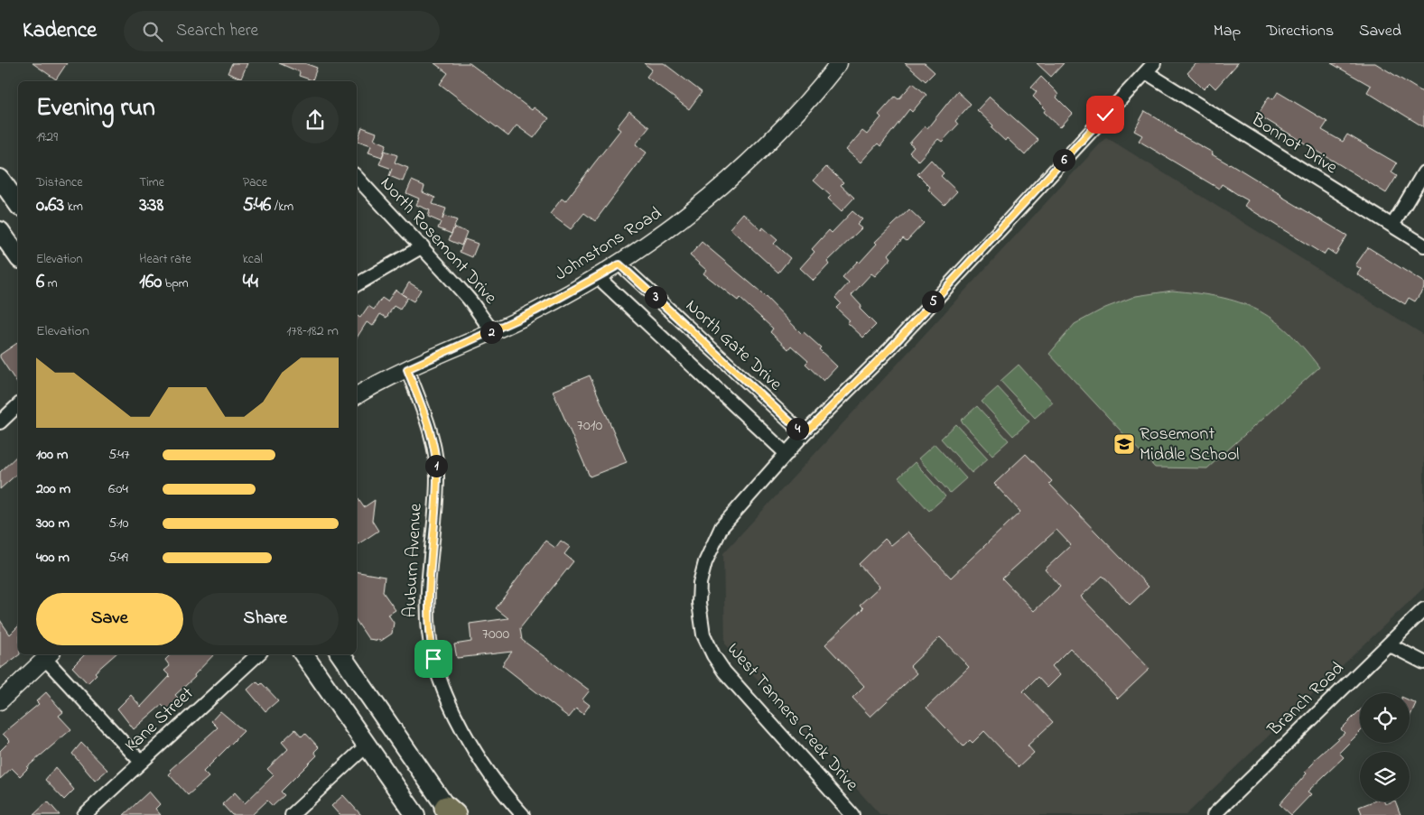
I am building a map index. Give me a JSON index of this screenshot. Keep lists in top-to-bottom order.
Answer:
{
  "streets": {
    "street": [
      "Bonnot Drive",
      "North Rosemont Drive",
      "Johnstons Road",
      "North Gate Drive",
      "Auburn Avenue",
      "Branch Road",
      "West Tanners Creek Drive",
      "Kane Street"
    ]
  },
  "crossings": [
    ["Bonnot Drive", "West Tanners Creek Drive"],
    ["North Rosemont Drive", "Johnstons Road"],
    ["Johnstons Road", "North Gate Drive"],
    ["Johnstons Road", "Auburn Avenue"],
    ["North Gate Drive", "West Tanners Creek Drive"]
  ],
  "places": {
    "school or university": ["Rosemont Middle School"]
  },
  "house_numbers": ["7010", "7000"],
  "page": {
    "header": "Kadence",
    "search": "Search here",
    "nav": ["Map", "Directions", "Saved"],
    "heading": ["Evening run", "19:29"],
    "pins": [
      "6",
      "3",
      "5",
      "2",
      "4",
      "1"
    ],
    "stats": [
      ["Distance", "0.63 km"],
      ["Time", "3:38"],
      ["Pace", "5:46 /km"],
      ["Elevation", "6 m"],
      ["Heart rate", "160 bpm"],
      ["kcal", "44"]
    ],
    "chart": ["Elevation", "178–182 m"],
    "list": [
      {
        "name": "100 m",
        "note": "5:47"
      },
      {
        "name": "200 m",
        "note": "6:04"
      },
      {
        "name": "300 m",
        "note": "5:10"
      },
      {
        "name": "400 m",
        "note": "5:49"
      }
    ],
    "buttons": ["Save", "Share"]
  }
}
